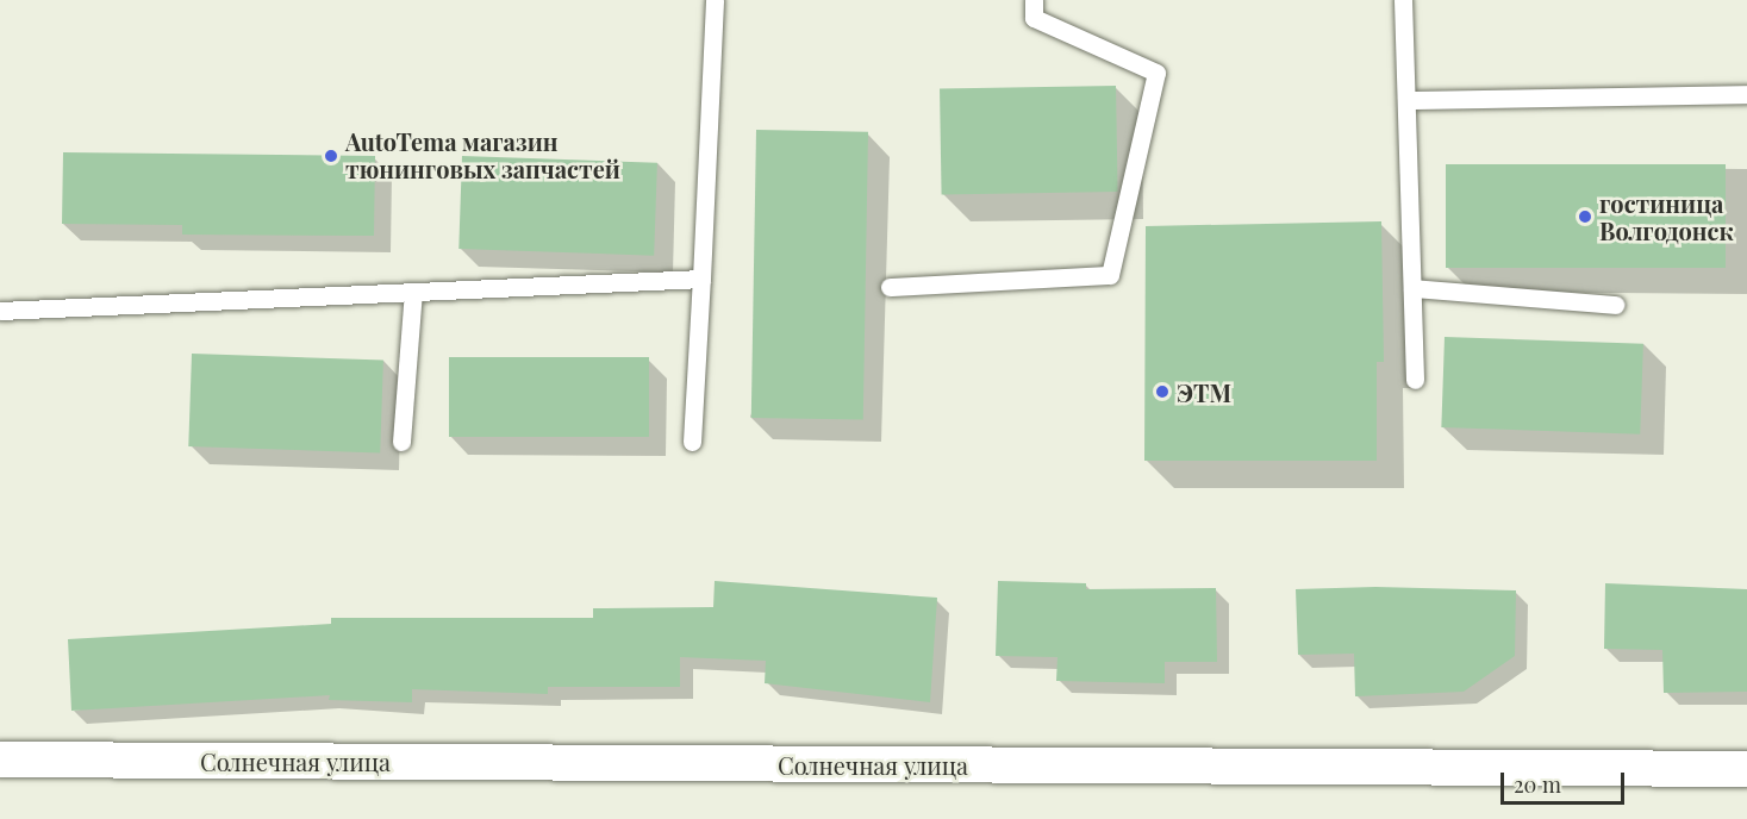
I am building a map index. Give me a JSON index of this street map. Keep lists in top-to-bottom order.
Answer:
{
  "streets": {
    "street": ["Солнечная улица"]
  },
  "places": ["AutoTema магазин тюнинговых запчастей", "гостиница Волгодонск", "ЭТМ"],
  "scale_bar": "20 m"
}
